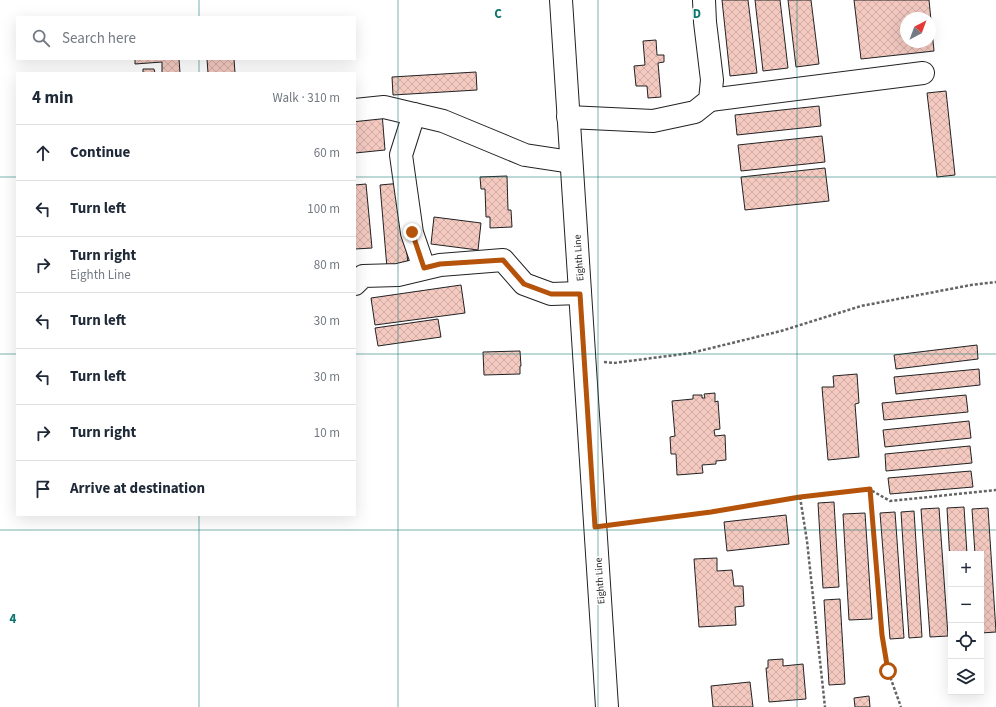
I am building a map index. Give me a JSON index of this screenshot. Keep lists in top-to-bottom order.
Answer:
{
  "streets": {
    "street": ["Eighth Line"]
  },
  "north": "top right",
  "page": {
    "search": "Search here",
    "heading": ["4 min", "Walk · 310 m"],
    "list": [
      ["Continue", "60 m"],
      ["Turn left", "100 m"],
      ["Turn right", "Eighth Line", "80 m"],
      ["Turn left", "30 m"],
      ["Turn left", "30 m"],
      ["Turn right", "10 m"],
      "Arrive at destination"
    ],
    "map_buttons": ["+", "−"]
  },
  "grid": {
    "columns": ["C", "D"],
    "rows": ["4"]
  }
}
